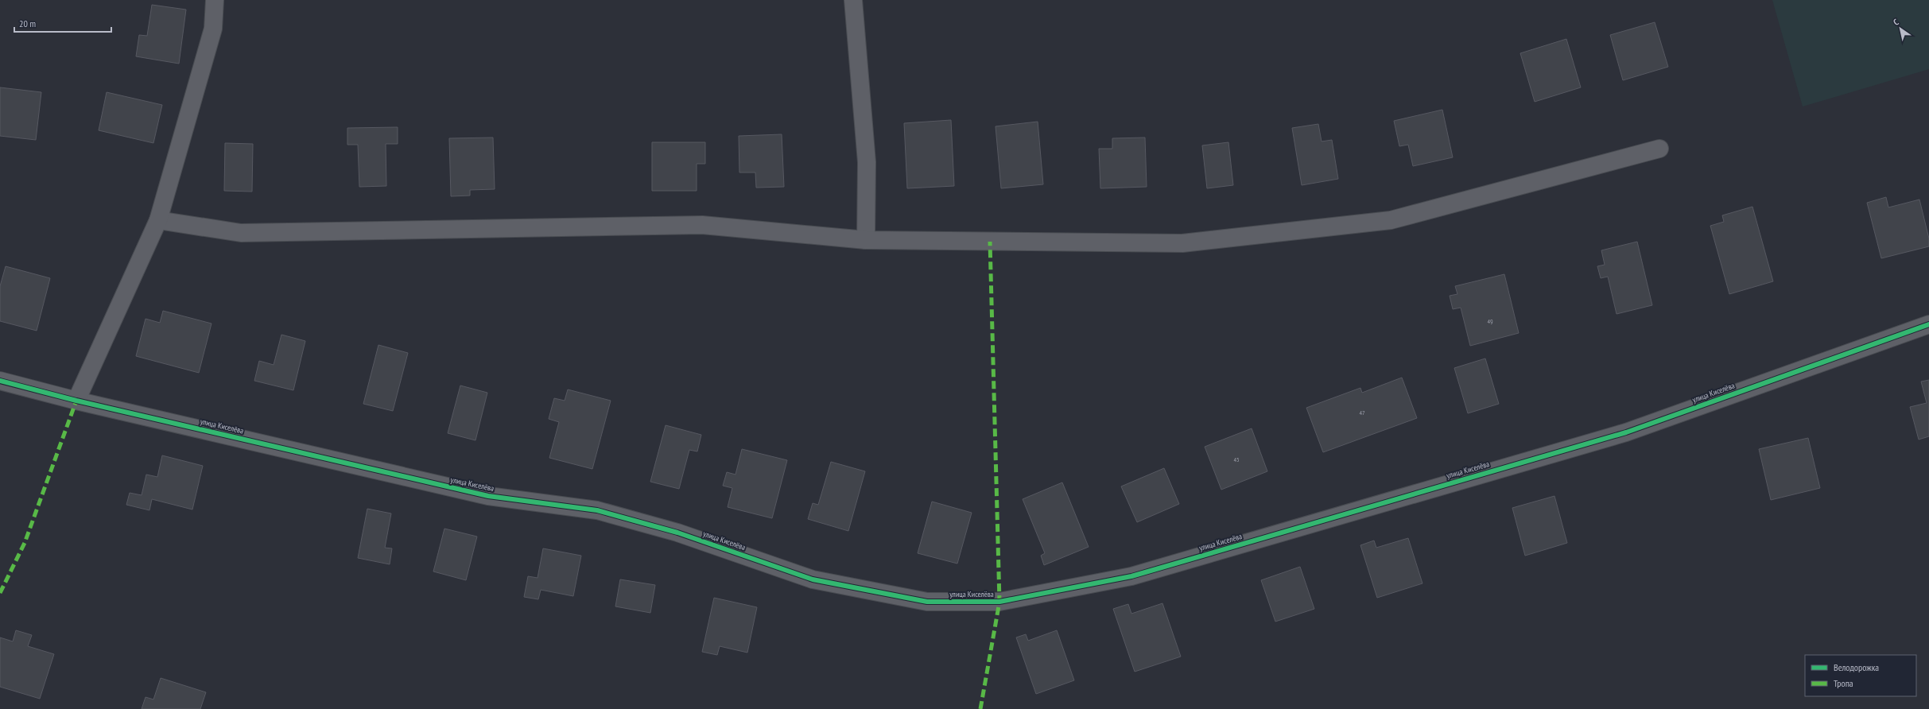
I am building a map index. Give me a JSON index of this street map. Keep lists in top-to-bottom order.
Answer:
{
  "streets": {
    "street": ["улица Киселёва"]
  },
  "house_numbers": ["49", "47", "45"],
  "legend": ["Велодорожка", "Тропа"],
  "scale_bar": "20 m",
  "north": "top left"
}
